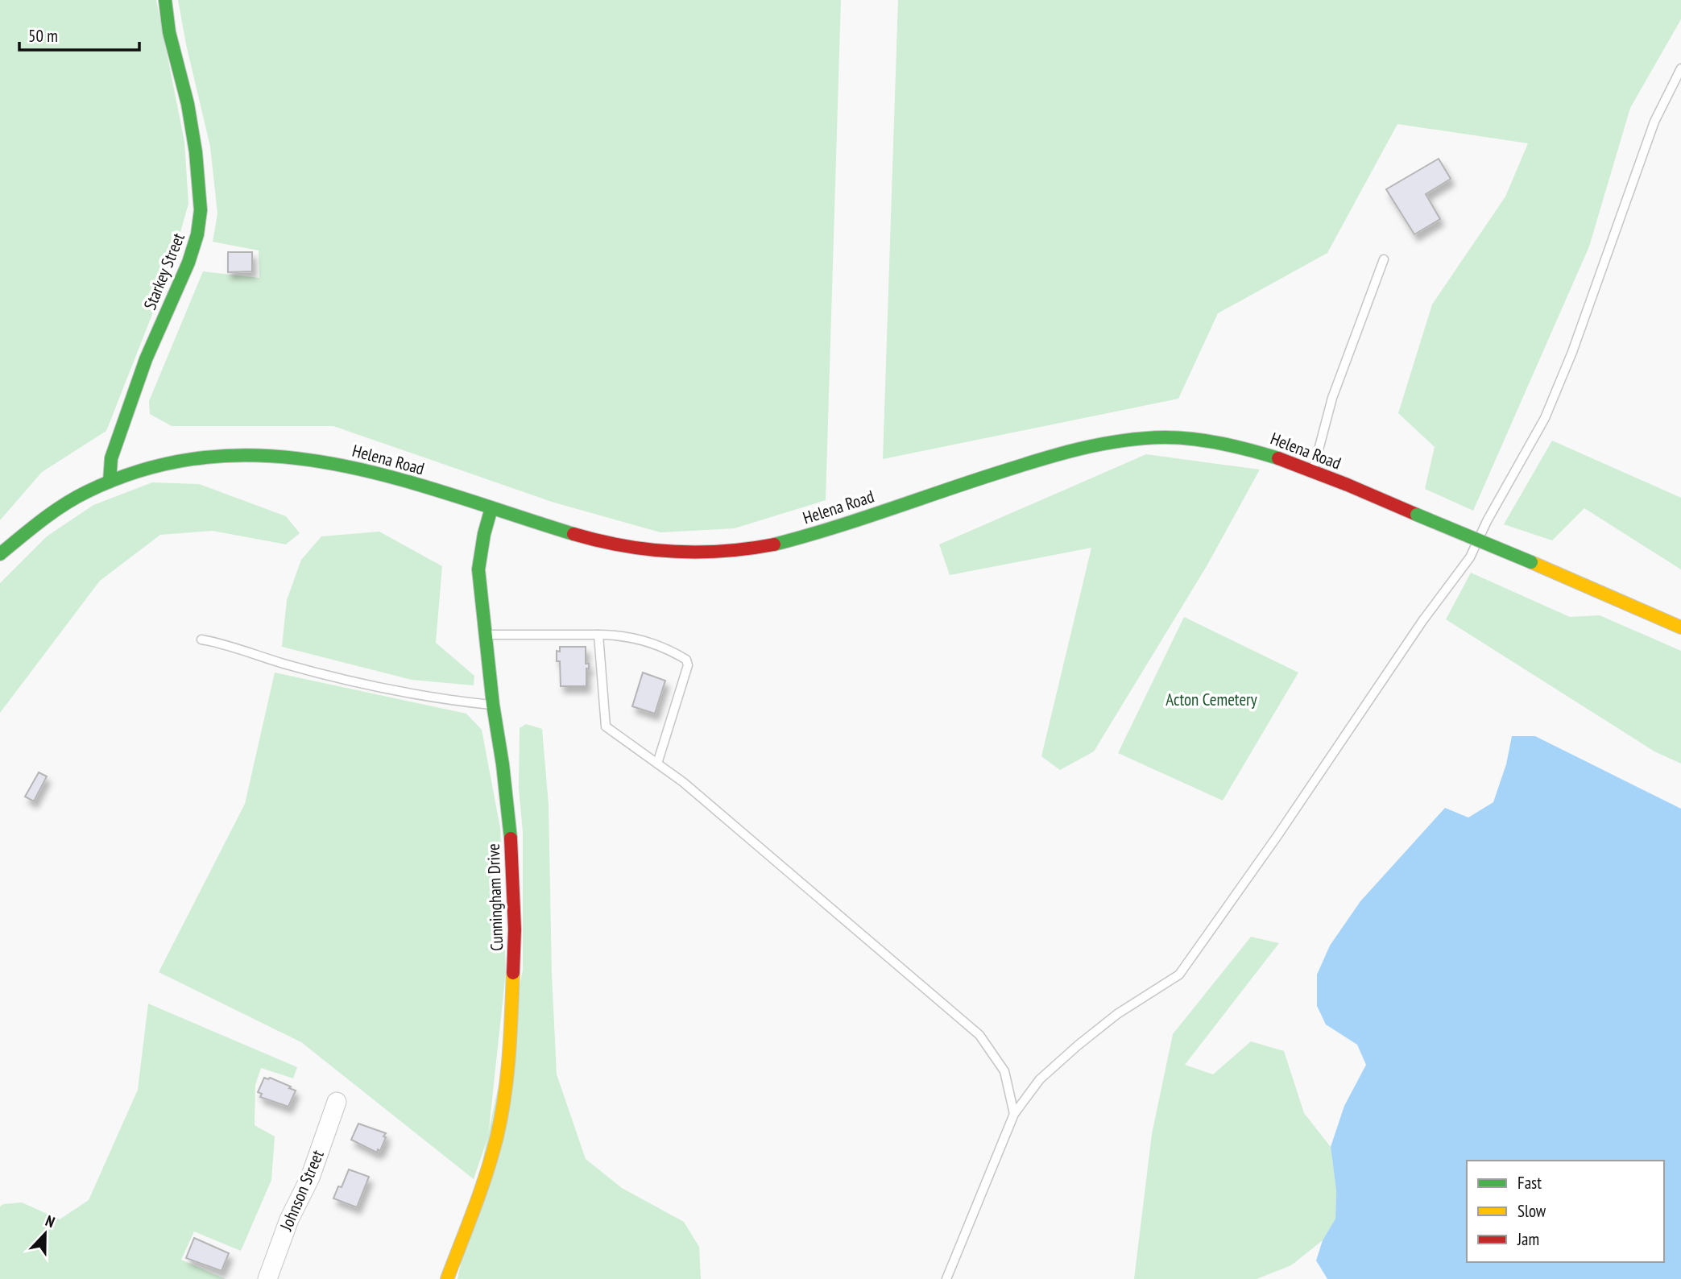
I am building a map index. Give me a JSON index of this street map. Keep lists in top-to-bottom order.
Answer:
{
  "streets": {
    "main road": ["Starkey Street", "Helena Road", "Cunningham Drive"],
    "street": ["Johnson Street"]
  },
  "crossings": [
    ["Starkey Street", "Helena Road"],
    ["Helena Road", "Cunningham Drive"]
  ],
  "parks": ["Acton Cemetery"],
  "legend": ["Fast", "Slow", "Jam"],
  "scale_bar": "50 m",
  "north": "top"
}
